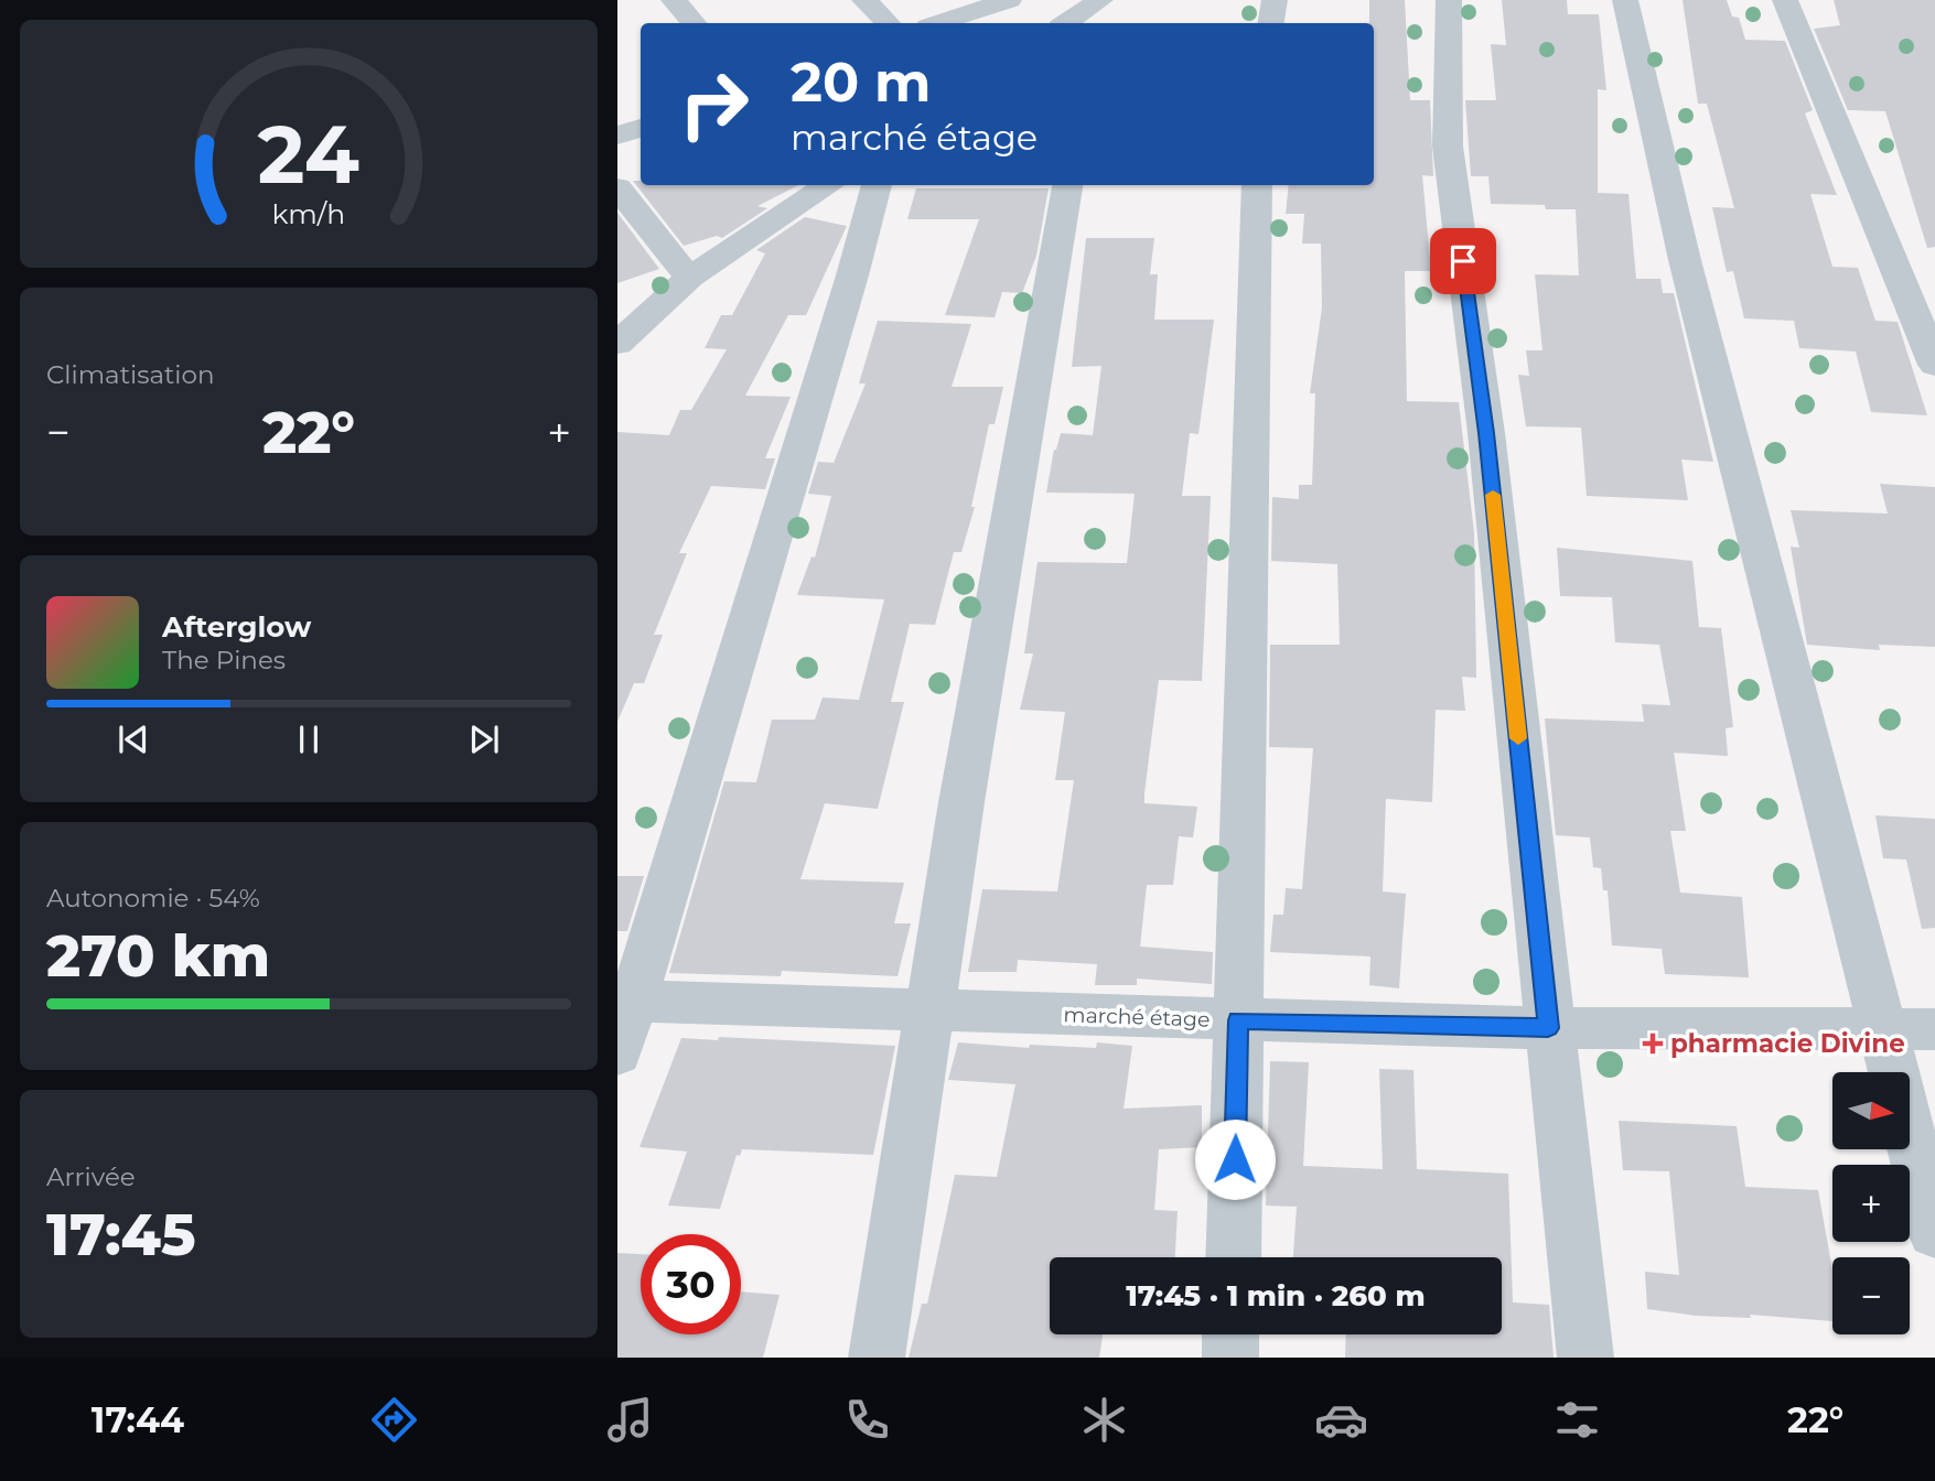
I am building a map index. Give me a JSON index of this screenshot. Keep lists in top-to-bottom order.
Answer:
{
  "streets": {
    "street": ["marché étage"]
  },
  "places": {
    "health": ["pharmacie Divine"]
  },
  "north": "right",
  "page": {
    "turn": ["20 m", "marché étage"],
    "tile": [
      "Climatisation",
      ["Autonomie · 54%", "270 km"],
      ["Arrivée", "17:45"]
    ],
    "heat": ["−", "22°", "+"],
    "song": ["Afterglow", "The Pines"],
    "map_buttons": ["+", "−"],
    "limit": "30",
    "trip": "17:45 · 1 min · 260 m",
    "tabs": ["17:44", "22°"],
    "gauge": ["24", "km/h"]
  }
}
